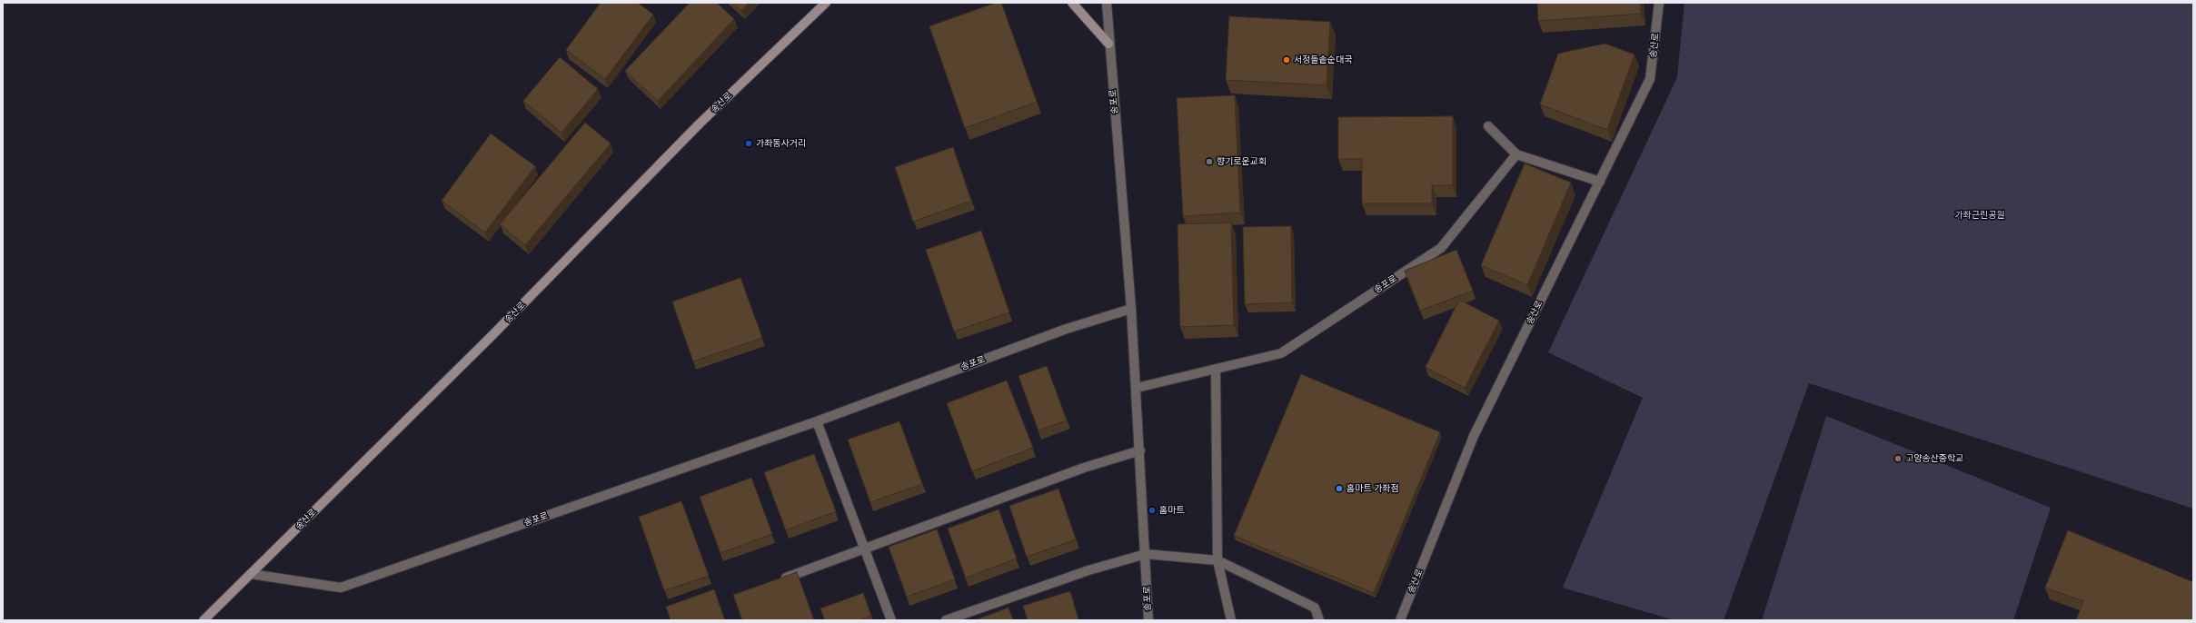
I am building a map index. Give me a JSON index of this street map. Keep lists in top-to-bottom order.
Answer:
{
  "streets": {
    "main road": ["송산로"],
    "street": ["송포로"]
  },
  "crossings": [
    ["송산로", "송포로"]
  ],
  "parks": ["가좌근린공원"],
  "places": [
    "서정돌솥순대국",
    "가좌동사거리",
    "향기로운교회",
    "고양송산중학교",
    "홈마트 가좌점",
    "홈마트"
  ]
}
